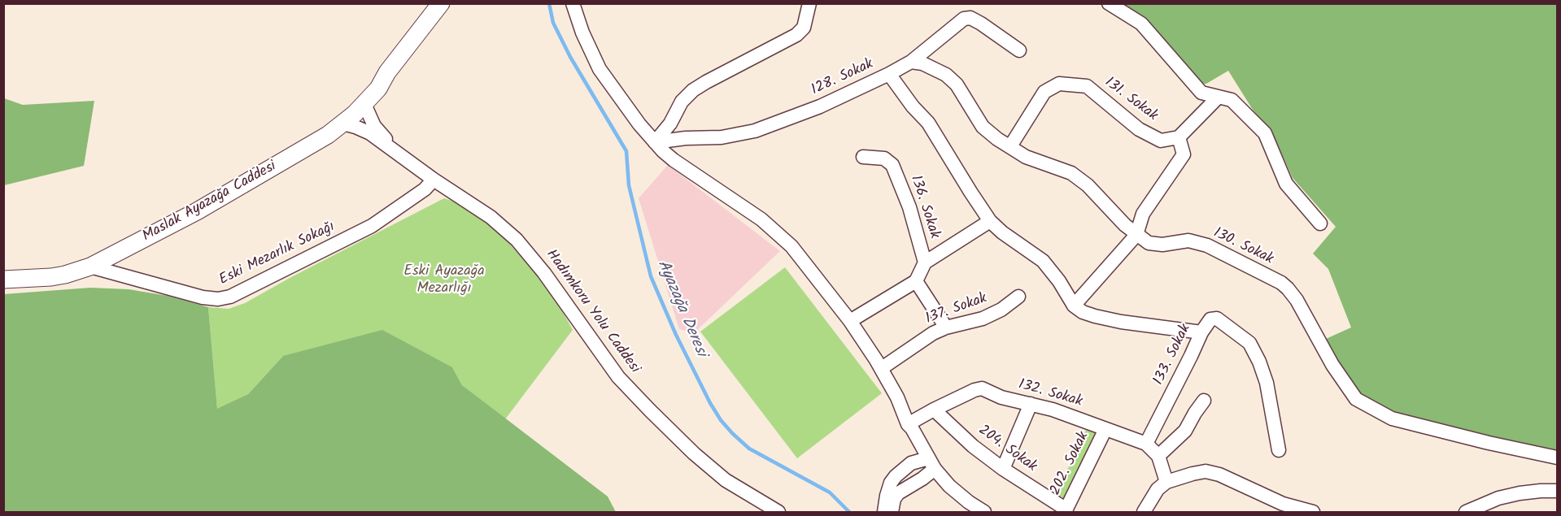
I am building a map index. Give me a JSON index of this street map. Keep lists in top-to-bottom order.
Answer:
{
  "streets": {
    "main road": ["Maslak Ayazağa Caddesi"],
    "street": [
      "128. Sokak",
      "131. Sokak",
      "136. Sokak",
      "130. Sokak",
      "Eski Mezarlık Sokağı",
      "137. Sokak",
      "Hadımkoru Yolu Caddesi",
      "133. Sokak",
      "132. Sokak",
      "204. Sokak",
      "202. Sokak"
    ]
  },
  "crossings": [
    ["128. Sokak", "130. Sokak"],
    ["131. Sokak", "130. Sokak"],
    ["Maslak Ayazağa Caddesi", "Eski Mezarlık Sokağı"],
    ["Maslak Ayazağa Caddesi", "Hadımkoru Yolu Caddesi"],
    ["Eski Mezarlık Sokağı", "Hadımkoru Yolu Caddesi"],
    ["133. Sokak", "132. Sokak"],
    ["132. Sokak", "204. Sokak"],
    ["132. Sokak", "202. Sokak"],
    ["204. Sokak", "202. Sokak"]
  ],
  "water": ["Ayazağa Deresi"],
  "parks": ["Eski Ayazağa Mezarlığı"]
}
